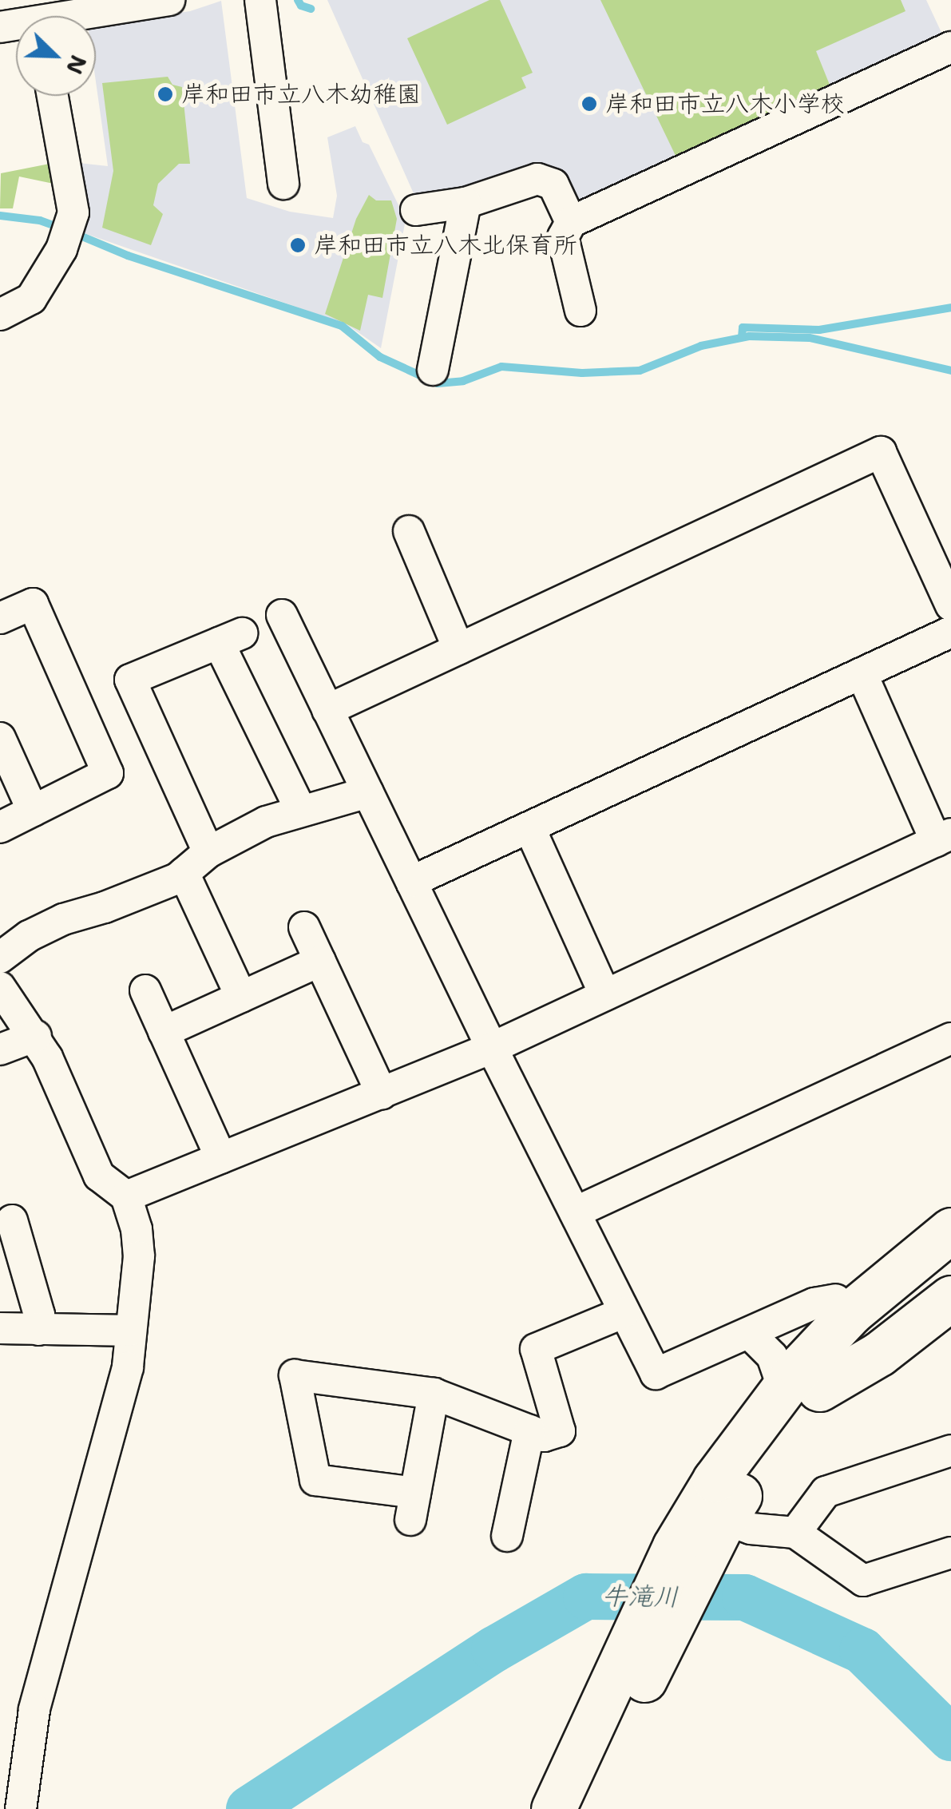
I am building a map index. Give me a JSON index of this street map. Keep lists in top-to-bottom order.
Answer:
{
  "water": ["牛滝川"],
  "places": ["岸和田市立八木幼稚園", "岸和田市立八木小学校", "岸和田市立八木北保育所"],
  "north": "bottom right"
}
